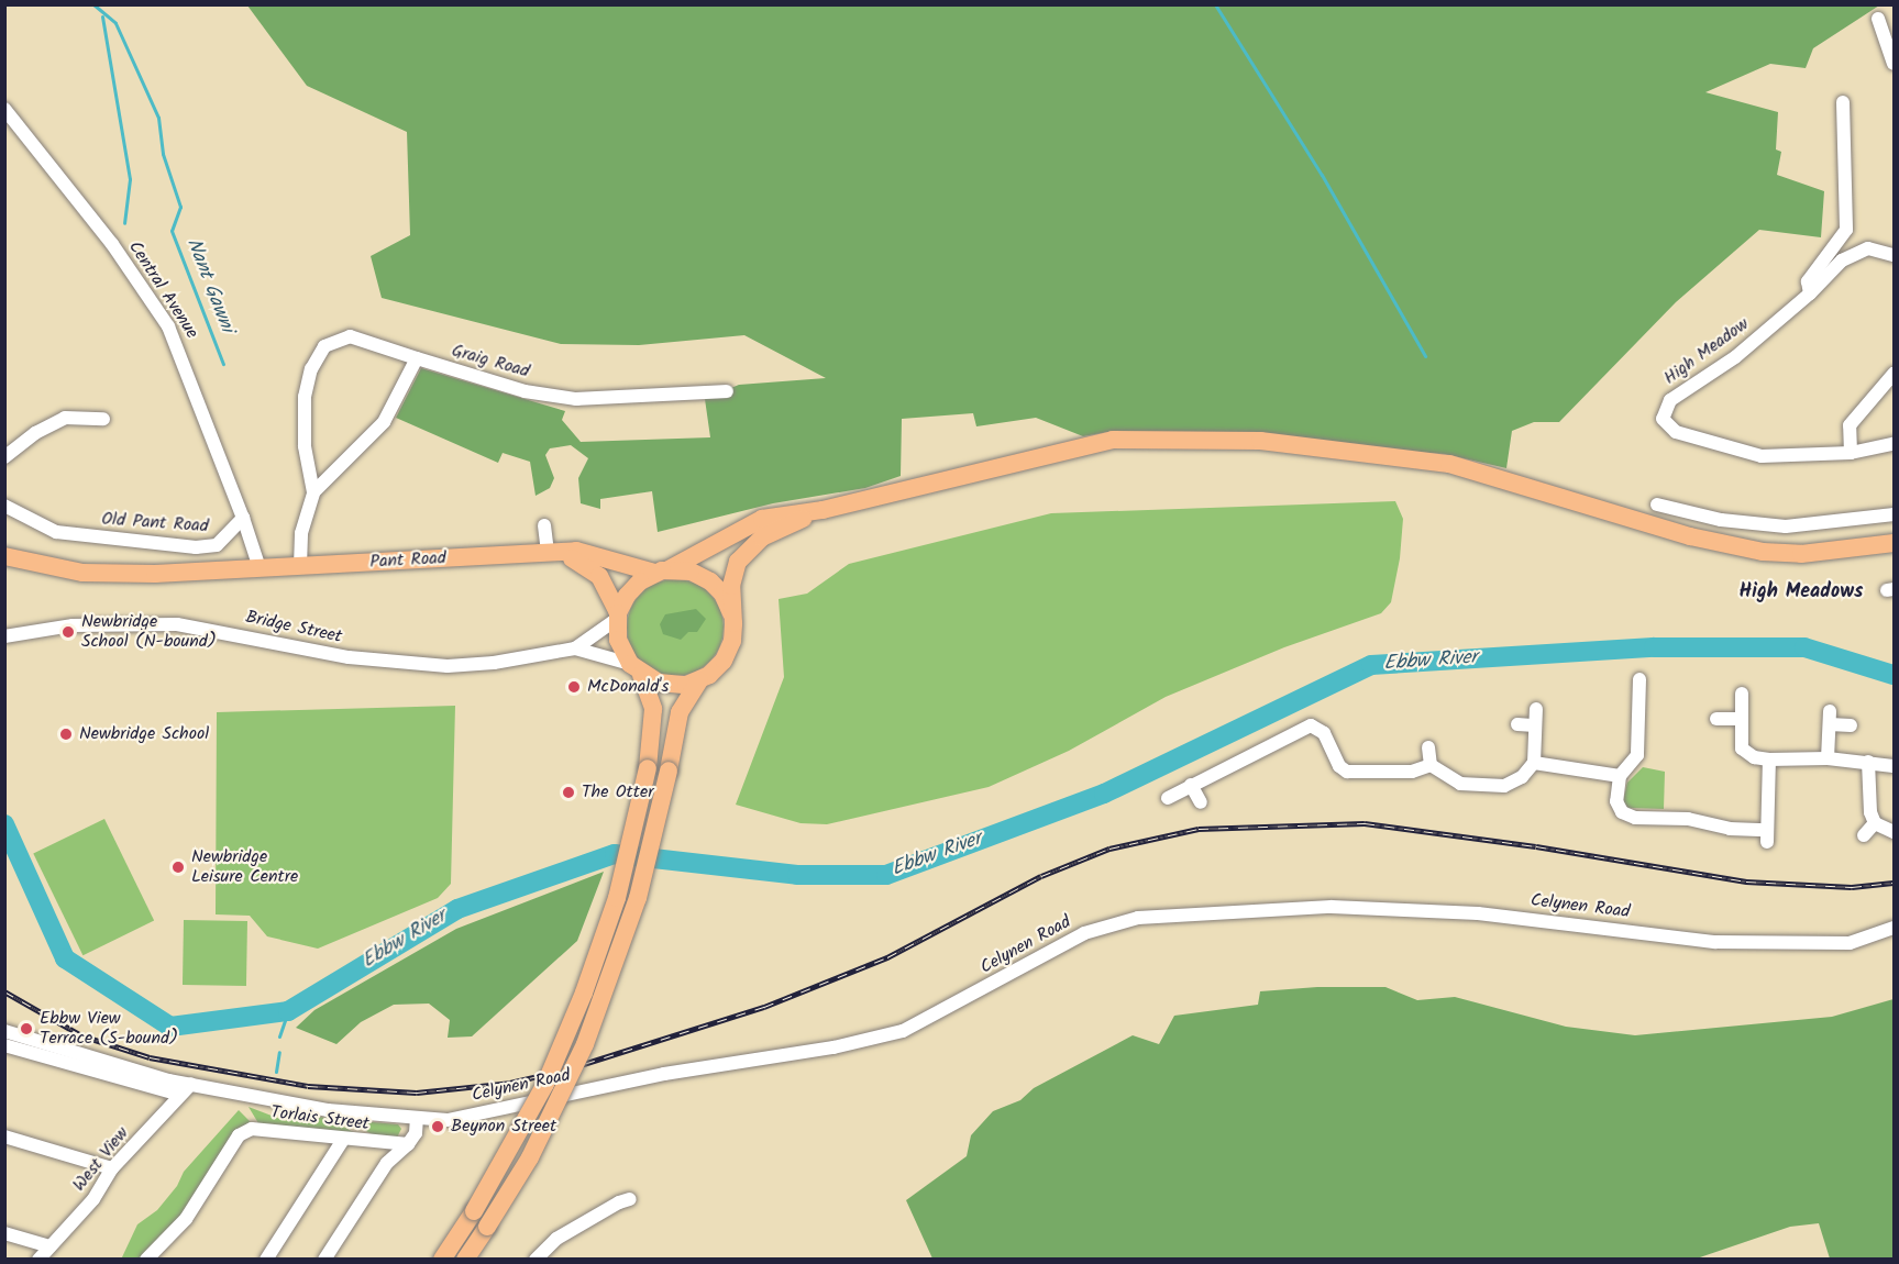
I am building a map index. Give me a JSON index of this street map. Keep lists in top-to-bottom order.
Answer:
{
  "streets": {
    "main road": ["Pant Road"],
    "street": [
      "Central Avenue",
      "High Meadow",
      "Graig Road",
      "Old Pant Road",
      "Bridge Street",
      "Celynen Road",
      "Torlais Street",
      "West View"
    ]
  },
  "crossings": [
    ["Central Avenue", "Old Pant Road"],
    ["Pant Road", "Bridge Street"],
    ["Celynen Road", "West View"]
  ],
  "districts": ["High Meadows"],
  "water": ["Nant Gawni", "Ebbw River"],
  "places": [
    "Newbridge School (N-bound)",
    "McDonald's",
    "Newbridge School",
    "The Otter",
    "Newbridge Leisure Centre",
    "Ebbw View Terrace (S-bound)",
    "Beynon Street"
  ]
}
